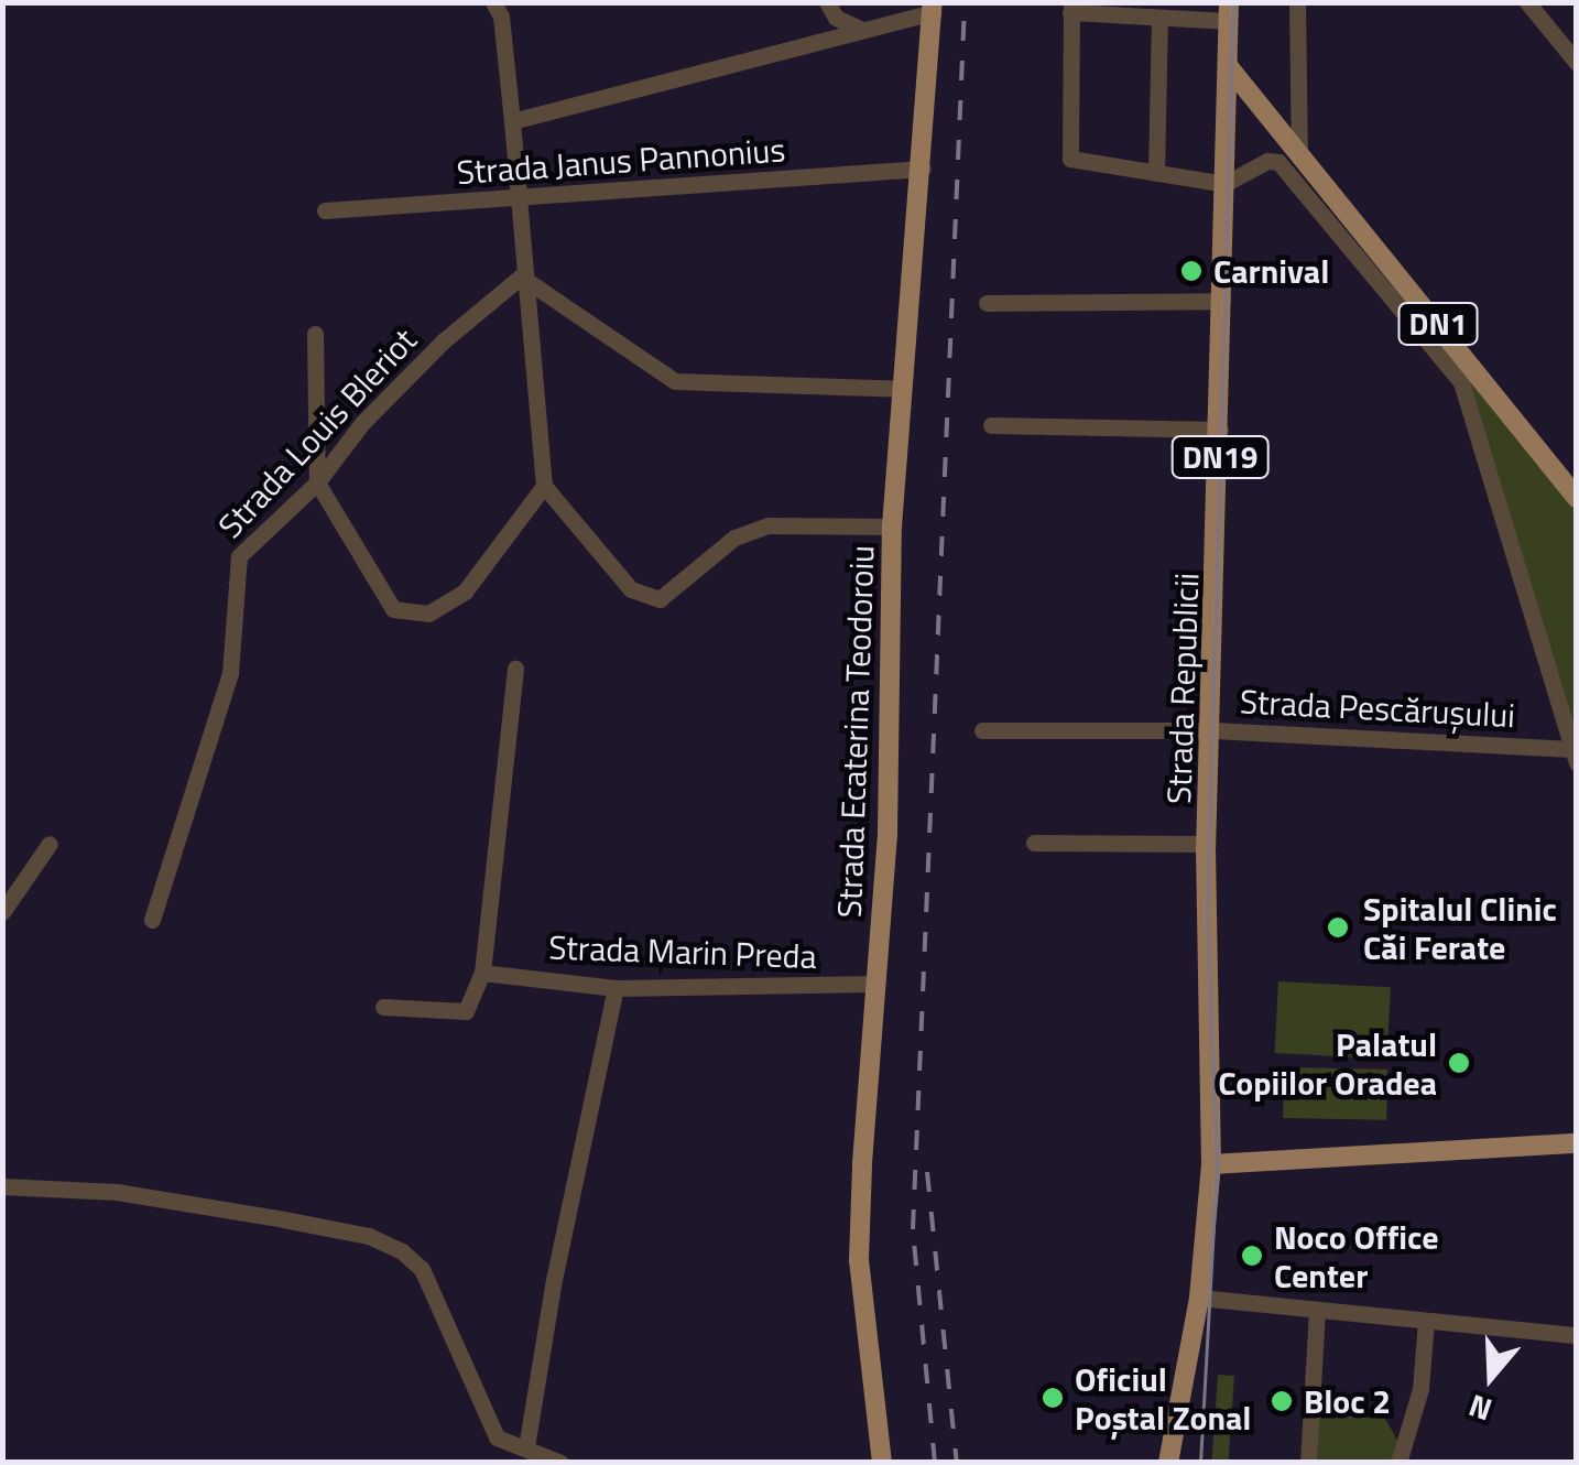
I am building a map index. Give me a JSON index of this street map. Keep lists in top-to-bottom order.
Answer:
{
  "streets": {
    "main road": [
      "DN1",
      "DN19",
      "Strada Republicii",
      "Strada Ecaterina Teodoroiu"
    ],
    "street": [
      "Strada Janus Pannonius",
      "Strada Louis Bleriot",
      "Strada Pescărușului",
      "Strada Marin Preda"
    ]
  },
  "crossings": [
    ["Strada Janus Pannonius", "Strada Ecaterina Teodoroiu"],
    ["DN1", "Strada Republicii"],
    ["Strada Republicii", "Strada Pescărușului"],
    ["Strada Ecaterina Teodoroiu", "Strada Marin Preda"]
  ],
  "places": [
    "Carnival",
    "Spitalul Clinic Căi Ferate",
    "Palatul Copiilor Oradea",
    "Noco Office Center",
    "Oficiul Poștal Zonal",
    "Bloc 2"
  ],
  "north": "bottom"
}
